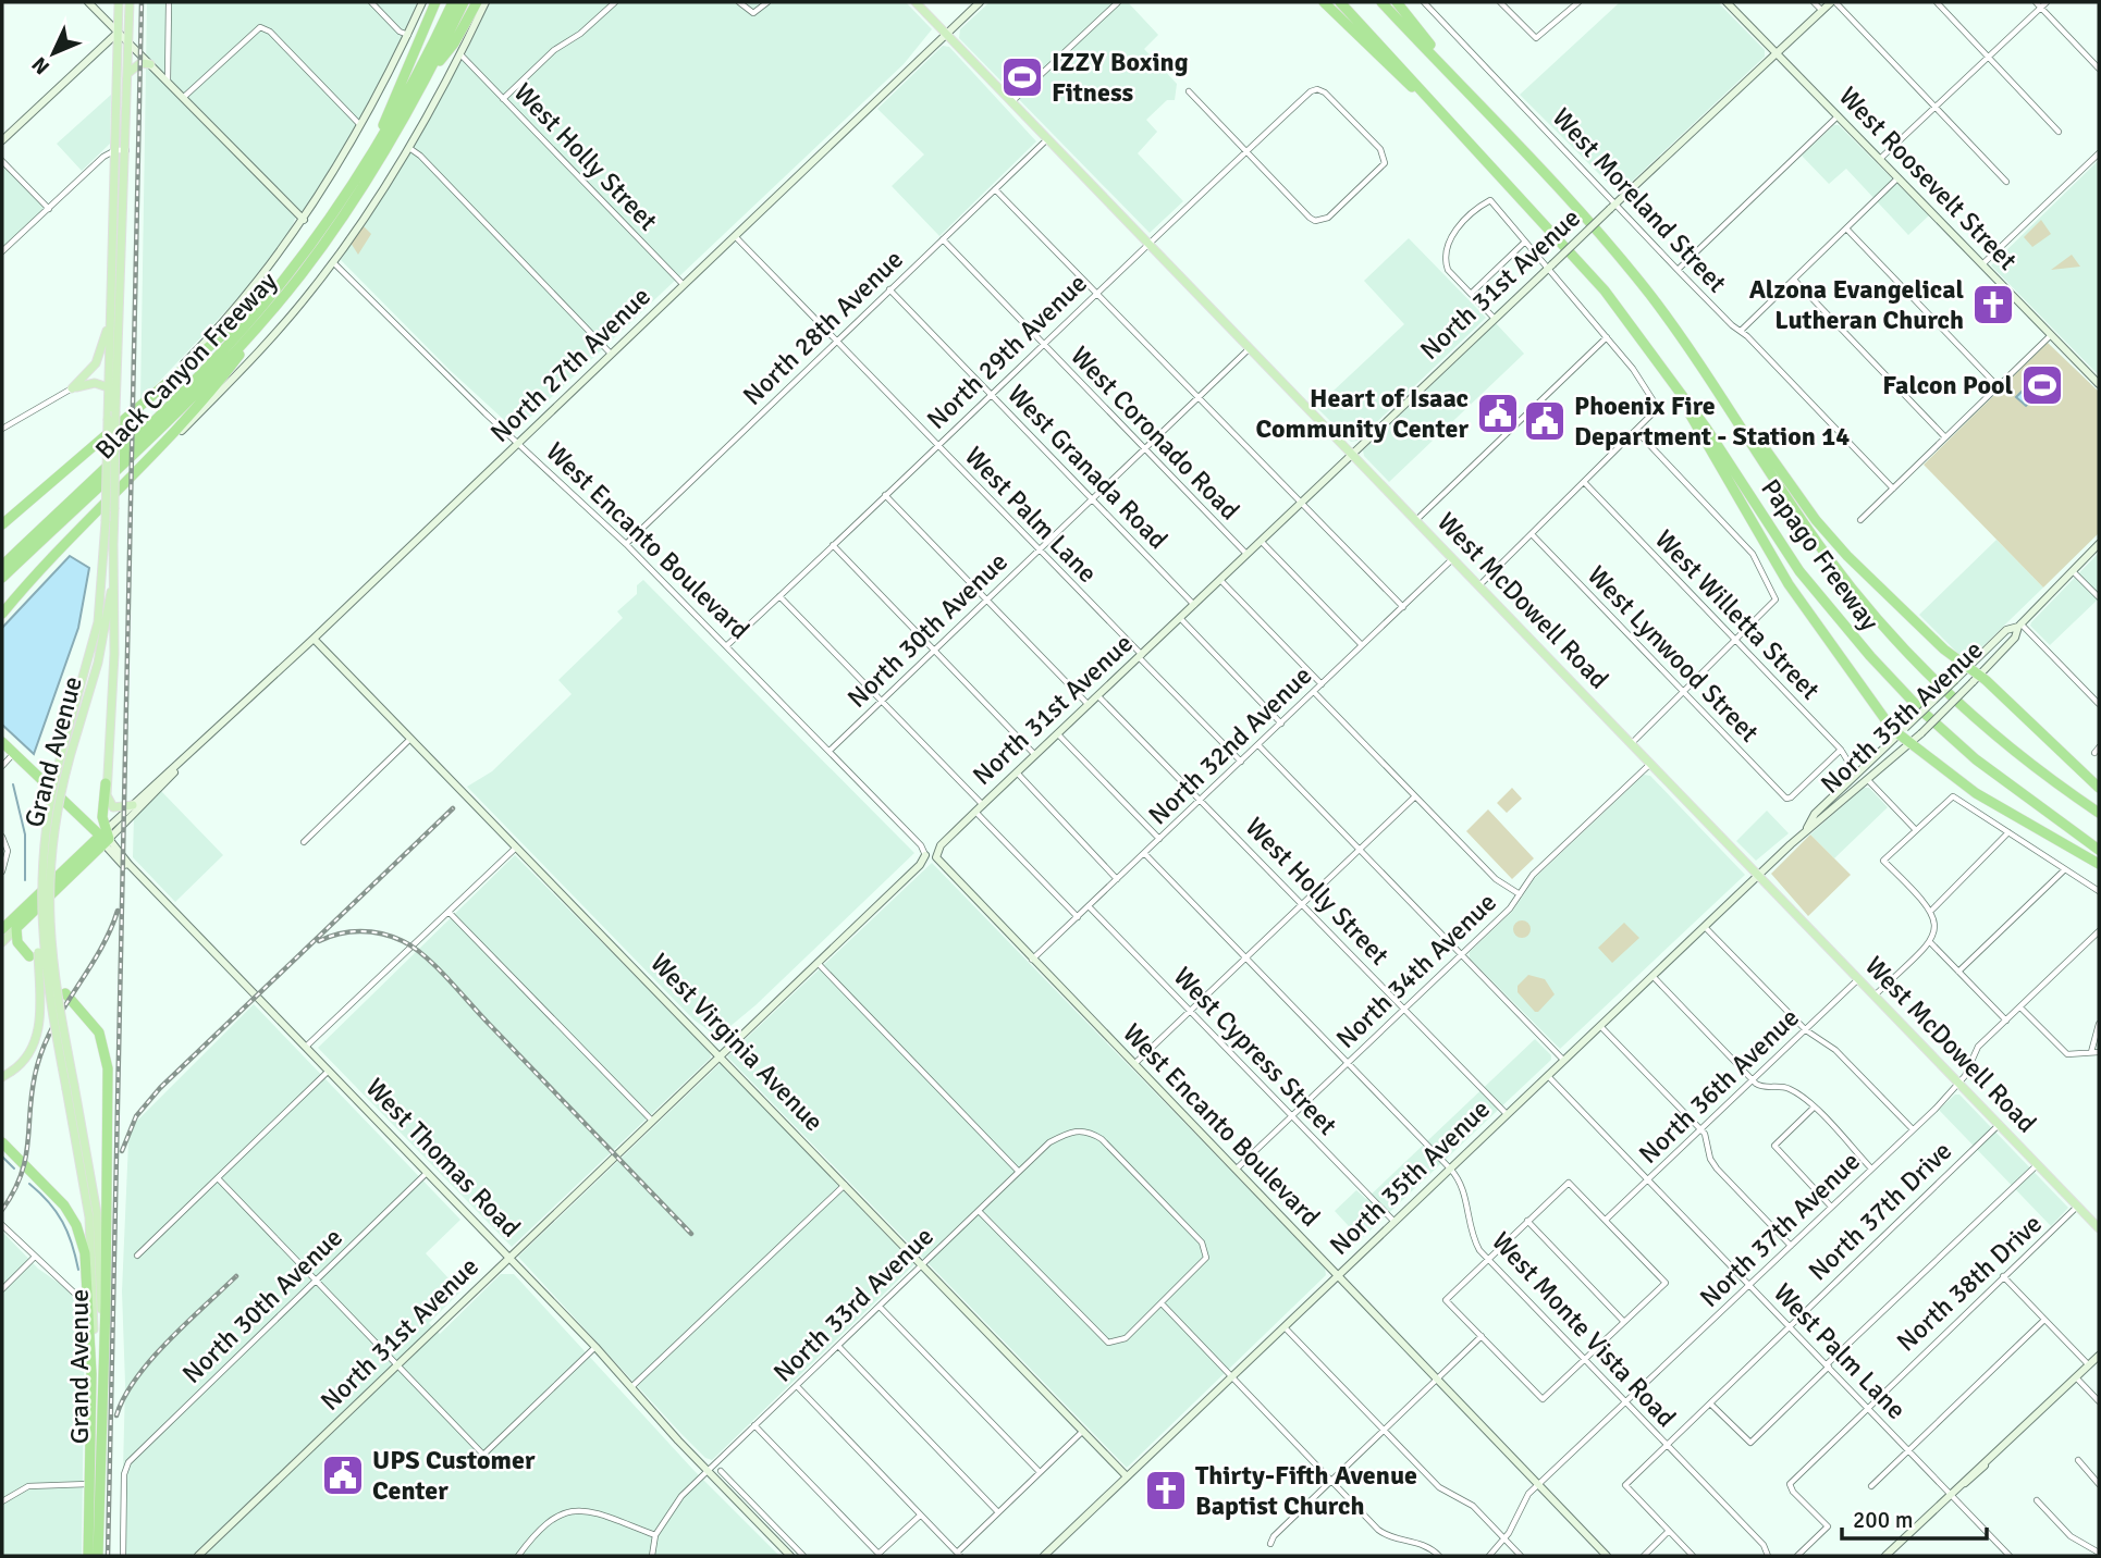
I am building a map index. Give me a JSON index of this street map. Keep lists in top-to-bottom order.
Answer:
{
  "streets": {
    "highway": [
      "North 27th Avenue",
      "Black Canyon Freeway",
      "Papago Freeway",
      "Grand Avenue",
      "West Thomas Road"
    ],
    "main road": ["West McDowell Road"],
    "street": [
      "West Holly Street",
      "West Roosevelt Street",
      "West Moreland Street",
      "North 31st Avenue",
      "North 28th Avenue",
      "North 29th Avenue",
      "West Coronado Road",
      "West Granada Road",
      "West Palm Lane",
      "West Encanto Boulevard",
      "West Willetta Street",
      "North 30th Avenue",
      "West Lynwood Street",
      "North 35th Avenue",
      "North 32nd Avenue",
      "North 34th Avenue",
      "West Virginia Avenue",
      "West Cypress Street",
      "North 36th Avenue",
      "North 37th Drive",
      "North 37th Avenue",
      "North 38th Drive",
      "North 33rd Avenue",
      "West Monte Vista Road"
    ]
  },
  "crossings": [
    ["West Holly Street", "North 31st Avenue"],
    ["West Holly Street", "North 27th Avenue"],
    ["West Holly Street", "North 35th Avenue"],
    ["West Holly Street", "North 32nd Avenue"],
    ["West Holly Street", "North 34th Avenue"],
    ["West Roosevelt Street", "North 31st Avenue"],
    ["West Moreland Street", "North 31st Avenue"],
    ["North 31st Avenue", "West Coronado Road"],
    ["North 31st Avenue", "West Granada Road"],
    ["North 31st Avenue", "West Palm Lane"],
    ["North 31st Avenue", "West Encanto Boulevard"],
    ["North 31st Avenue", "West McDowell Road"],
    ["North 31st Avenue", "West Virginia Avenue"],
    ["North 31st Avenue", "West Thomas Road"],
    ["North 28th Avenue", "West Coronado Road"],
    ["North 28th Avenue", "West Granada Road"],
    ["North 28th Avenue", "West Palm Lane"],
    ["North 28th Avenue", "West Encanto Boulevard"],
    ["North 28th Avenue", "West McDowell Road"],
    ["North 29th Avenue", "West Coronado Road"],
    ["North 29th Avenue", "West Granada Road"],
    ["North 29th Avenue", "West Palm Lane"],
    ["North 29th Avenue", "West Encanto Boulevard"],
    ["North 29th Avenue", "West McDowell Road"],
    ["North 27th Avenue", "West Palm Lane"],
    ["North 27th Avenue", "West Encanto Boulevard"],
    ["North 27th Avenue", "West McDowell Road"],
    ["North 27th Avenue", "West Virginia Avenue"],
    ["North 27th Avenue", "West Thomas Road"],
    ["West Coronado Road", "North 30th Avenue"],
    ["West Coronado Road", "North 32nd Avenue"],
    ["West Granada Road", "North 30th Avenue"],
    ["West Palm Lane", "North 30th Avenue"],
    ["West Palm Lane", "North 35th Avenue"],
    ["West Palm Lane", "North 32nd Avenue"],
    ["West Palm Lane", "North 36th Avenue"],
    ["West Palm Lane", "North 37th Drive"],
    ["West Palm Lane", "North 37th Avenue"],
    ["West Palm Lane", "North 38th Drive"],
    ["West Encanto Boulevard", "North 30th Avenue"],
    ["West Encanto Boulevard", "North 35th Avenue"],
    ["West Encanto Boulevard", "North 32nd Avenue"],
    ["West Encanto Boulevard", "North 34th Avenue"],
    ["West Encanto Boulevard", "North 37th Avenue"],
    ["West McDowell Road", "North 30th Avenue"],
    ["West McDowell Road", "North 35th Avenue"],
    ["West McDowell Road", "North 32nd Avenue"],
    ["West McDowell Road", "North 34th Avenue"],
    ["West McDowell Road", "North 36th Avenue"],
    ["West McDowell Road", "North 37th Drive"],
    ["West McDowell Road", "North 37th Avenue"],
    ["West McDowell Road", "North 38th Drive"],
    ["West Willetta Street", "West Lynwood Street"],
    ["West Willetta Street", "North 35th Avenue"],
    ["North 30th Avenue", "West Thomas Road"],
    ["North 35th Avenue", "West Virginia Avenue"],
    ["North 35th Avenue", "West Cypress Street"],
    ["North 35th Avenue", "West Monte Vista Road"],
    ["North 32nd Avenue", "West Cypress Street"],
    ["North 32nd Avenue", "West Monte Vista Road"],
    ["North 34th Avenue", "West Cypress Street"],
    ["North 34th Avenue", "West Monte Vista Road"],
    ["West Virginia Avenue", "North 33rd Avenue"],
    ["West Thomas Road", "North 33rd Avenue"],
    ["North 37th Drive", "West Monte Vista Road"],
    ["North 37th Avenue", "West Monte Vista Road"]
  ],
  "places": {
    "sports": ["IZZY Boxing Fitness", "Falcon Pool"],
    "church": ["Alzona Evangelical Lutheran Church", "Thirty-Fifth Avenue Baptist Church"],
    "public building": ["Heart of Isaac Community Center", "Phoenix Fire Department - Station 14", "UPS Customer Center"]
  },
  "scale_bar": "200 m",
  "north": "bottom left"
}
